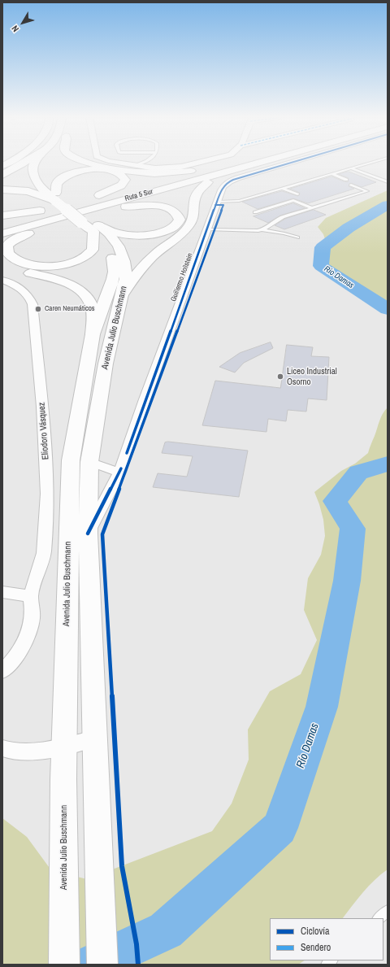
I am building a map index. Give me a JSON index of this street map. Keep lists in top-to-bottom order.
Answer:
{
  "streets": {
    "main road": ["Ruta 5 Sur", "Avenida Julio Buschmann"],
    "street": ["Guillermo Hollstein", "Eliodoro Vásquez"]
  },
  "crossings": [
    ["Guillermo Hollstein", "Avenida Julio Buschmann"]
  ],
  "water": ["Río Damas"],
  "places": ["Caren Neumáticos", "Liceo Industrial Osorno"],
  "legend": ["Ciclovía", "Sendero"],
  "north": "bottom left"
}
